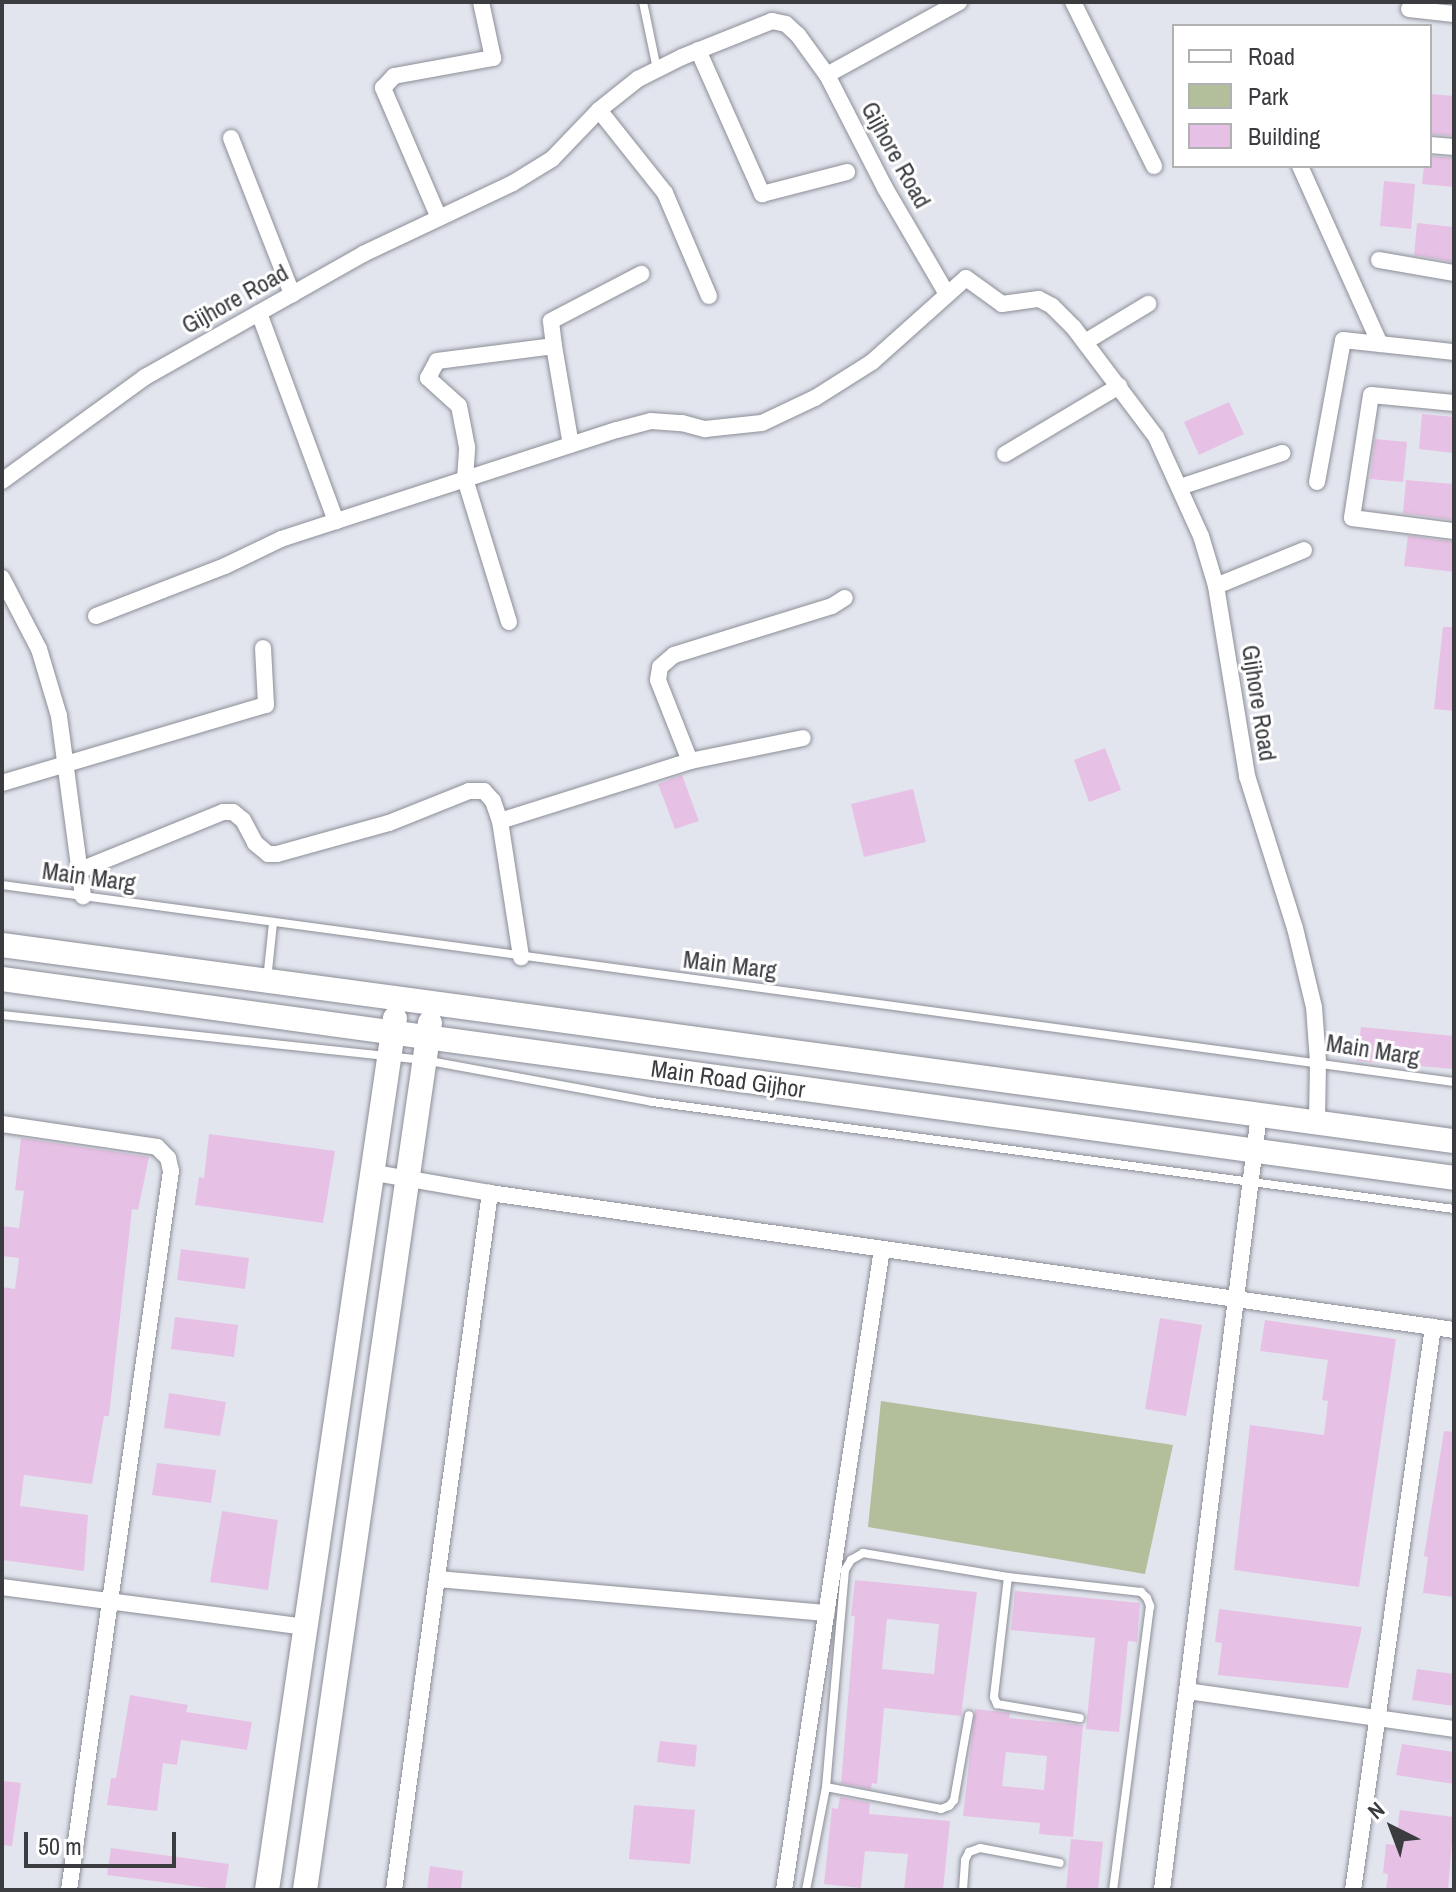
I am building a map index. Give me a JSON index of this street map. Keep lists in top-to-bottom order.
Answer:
{
  "streets": {
    "street": ["Gijhore Road", "Main Road Gijhor"],
    "lane": ["Main Marg"]
  },
  "crossings": [
    ["Gijhore Road", "Main Marg"],
    ["Gijhore Road", "Main Road Gijhor"]
  ],
  "legend": ["Road", "Park", "Building"],
  "scale_bar": "50 m",
  "north": "top left"
}
